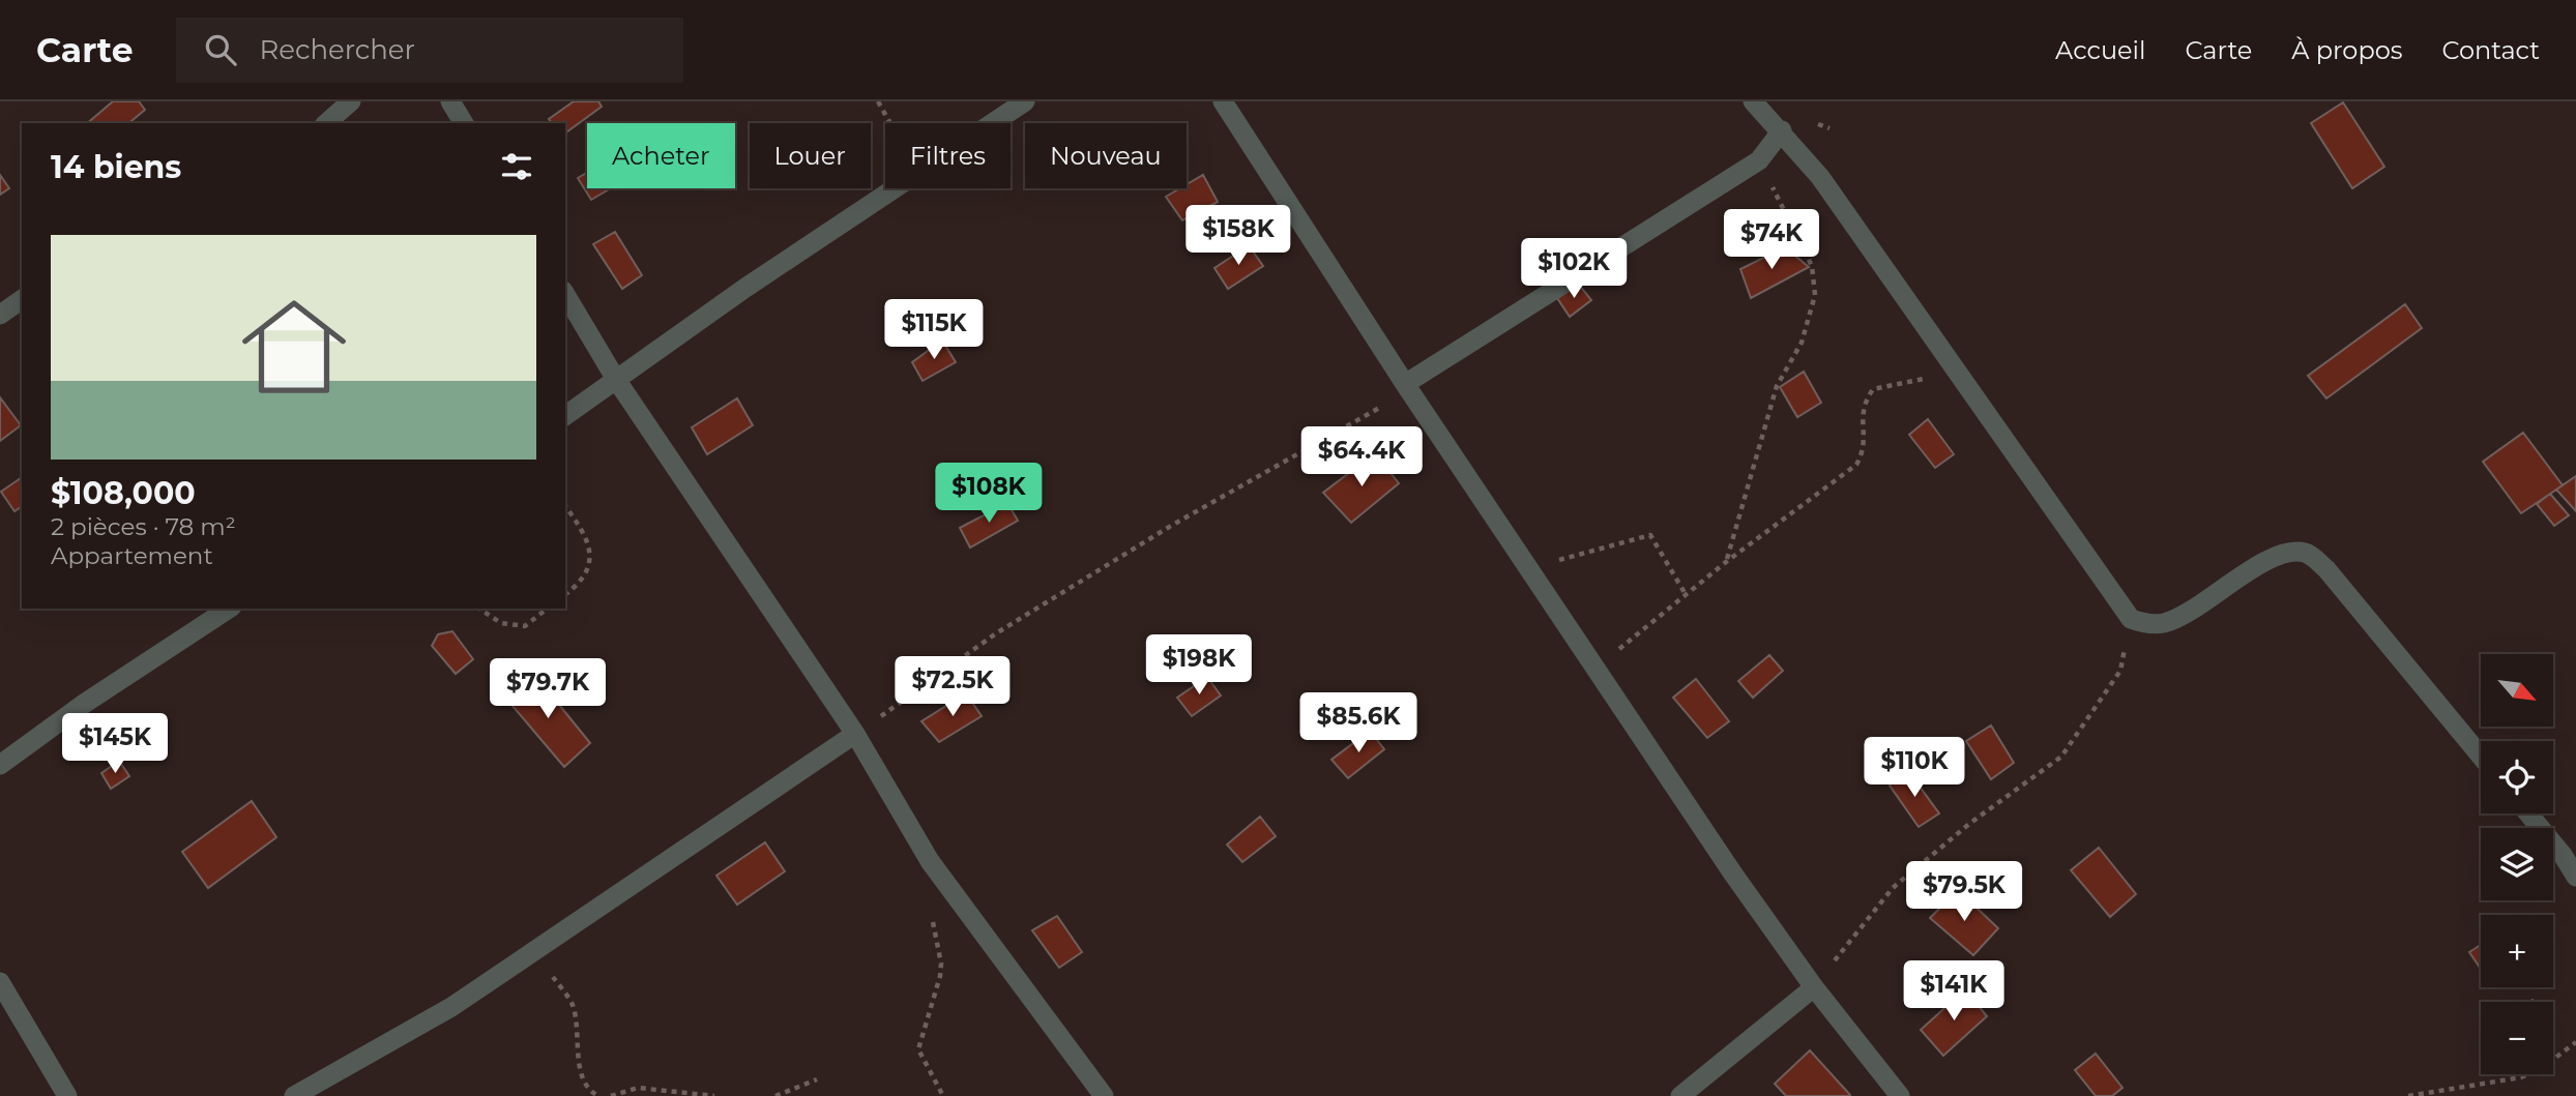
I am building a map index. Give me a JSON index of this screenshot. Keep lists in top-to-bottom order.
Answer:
{
  "north": "bottom right",
  "page": {
    "header": "Carte",
    "search": "Rechercher",
    "nav": [
      "Accueil",
      "Carte",
      "À propos",
      "Contact"
    ],
    "chip": [
      "Acheter",
      "Louer",
      "Filtres",
      "Nouveau"
    ],
    "heading": "14 biens",
    "price": [
      "$158K",
      "$74K",
      "$102K",
      "$115K",
      "$64.4K",
      "$108K",
      "$198K",
      "$72.5K",
      "$79.7K",
      "$85.6K",
      "$145K",
      "$110K",
      "$79.5K",
      "$141K"
    ],
    "list": [
      {
        "name": "$108,000",
        "note": "2 pièces · 78 m² · Appartement"
      }
    ],
    "map_buttons": ["+", "−"]
  }
}
